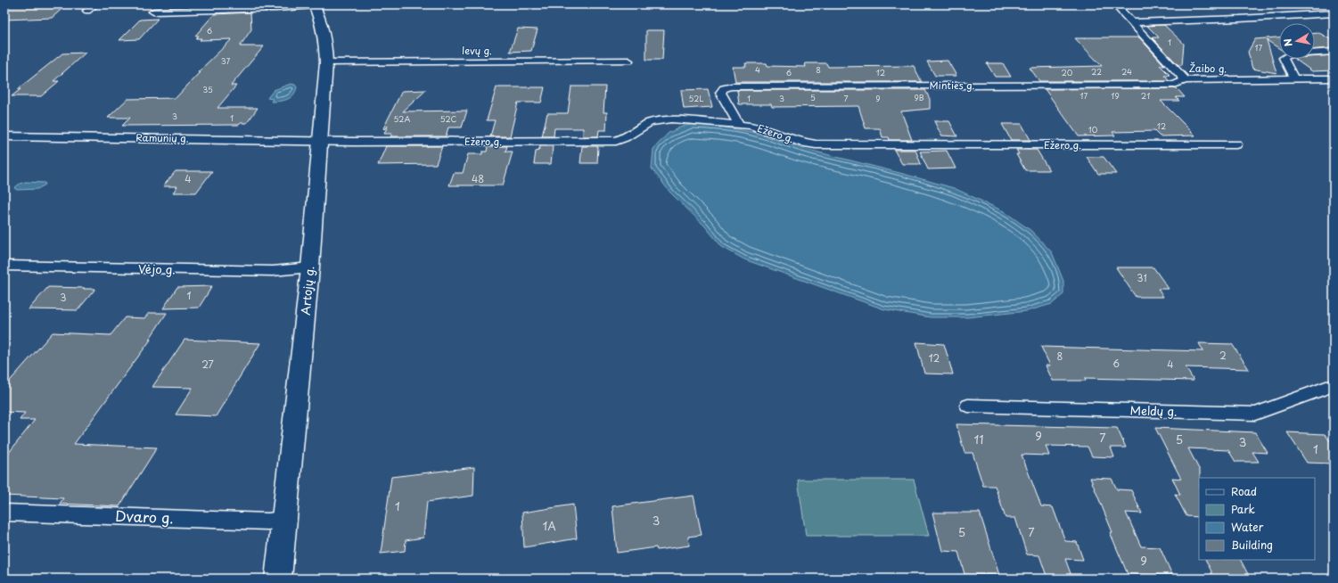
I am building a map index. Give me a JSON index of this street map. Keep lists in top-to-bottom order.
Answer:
{
  "streets": {
    "main road": ["Artojų g."],
    "street": [
      "Ievų g.",
      "Žaibo g.",
      "Minties g.",
      "Ežero g.",
      "Ramunių g.",
      "Vėjo g.",
      "Meldų g.",
      "Dvaro g."
    ]
  },
  "crossings": [
    ["Ievų g.", "Artojų g."],
    ["Žaibo g.", "Minties g."],
    ["Minties g.", "Ežero g."],
    ["Ežero g.", "Ramunių g."],
    ["Ežero g.", "Artojų g."],
    ["Ramunių g.", "Artojų g."],
    ["Vėjo g.", "Artojų g."],
    ["Artojų g.", "Dvaro g."]
  ],
  "house_numbers": [
    "6",
    "1",
    "17",
    "37",
    "4",
    "8",
    "22",
    "24",
    "6",
    "12",
    "20",
    "35",
    "17",
    "19",
    "21",
    "5",
    "9B",
    "52L",
    "1",
    "3",
    "7",
    "9",
    "3",
    "1",
    "52A",
    "52C",
    "12",
    "10",
    "4",
    "48",
    "31",
    "1",
    "3",
    "2",
    "8",
    "12",
    "6",
    "27",
    "4",
    "9",
    "7",
    "11",
    "5",
    "3",
    "1",
    "1",
    "3",
    "1A",
    "5",
    "7",
    "9"
  ],
  "legend": [
    "Road",
    "Park",
    "Water",
    "Building"
  ],
  "north": "left"
}
